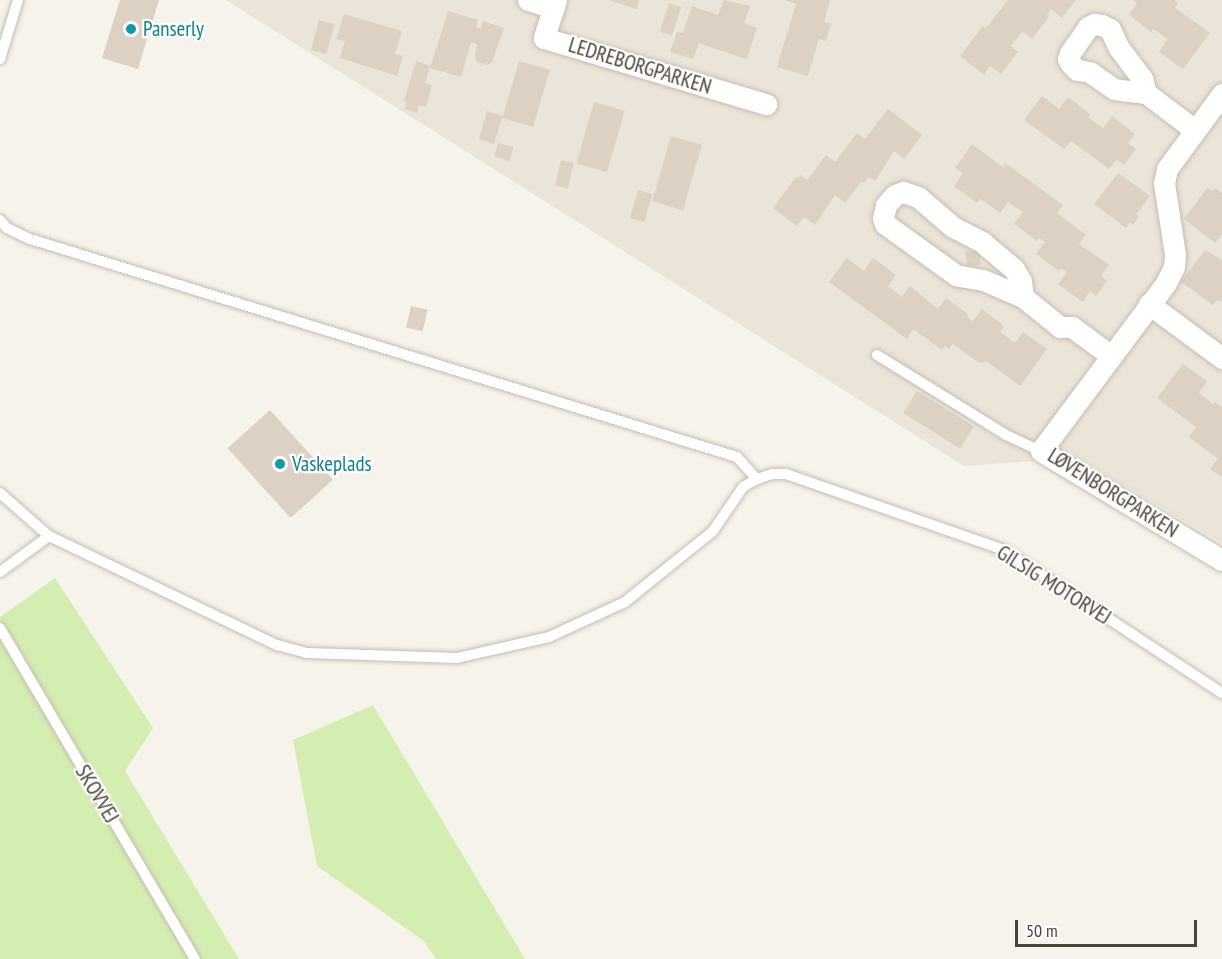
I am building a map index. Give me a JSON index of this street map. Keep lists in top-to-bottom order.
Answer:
{
  "streets": {
    "street": ["LEDREBORGPARKEN", "LØVENBORGPARKEN"],
    "lane": ["GILSIG MOTORVEJ", "SKOVVEJ"]
  },
  "places": ["Panserly", "Vaskeplads"],
  "scale_bar": "50 m"
}
